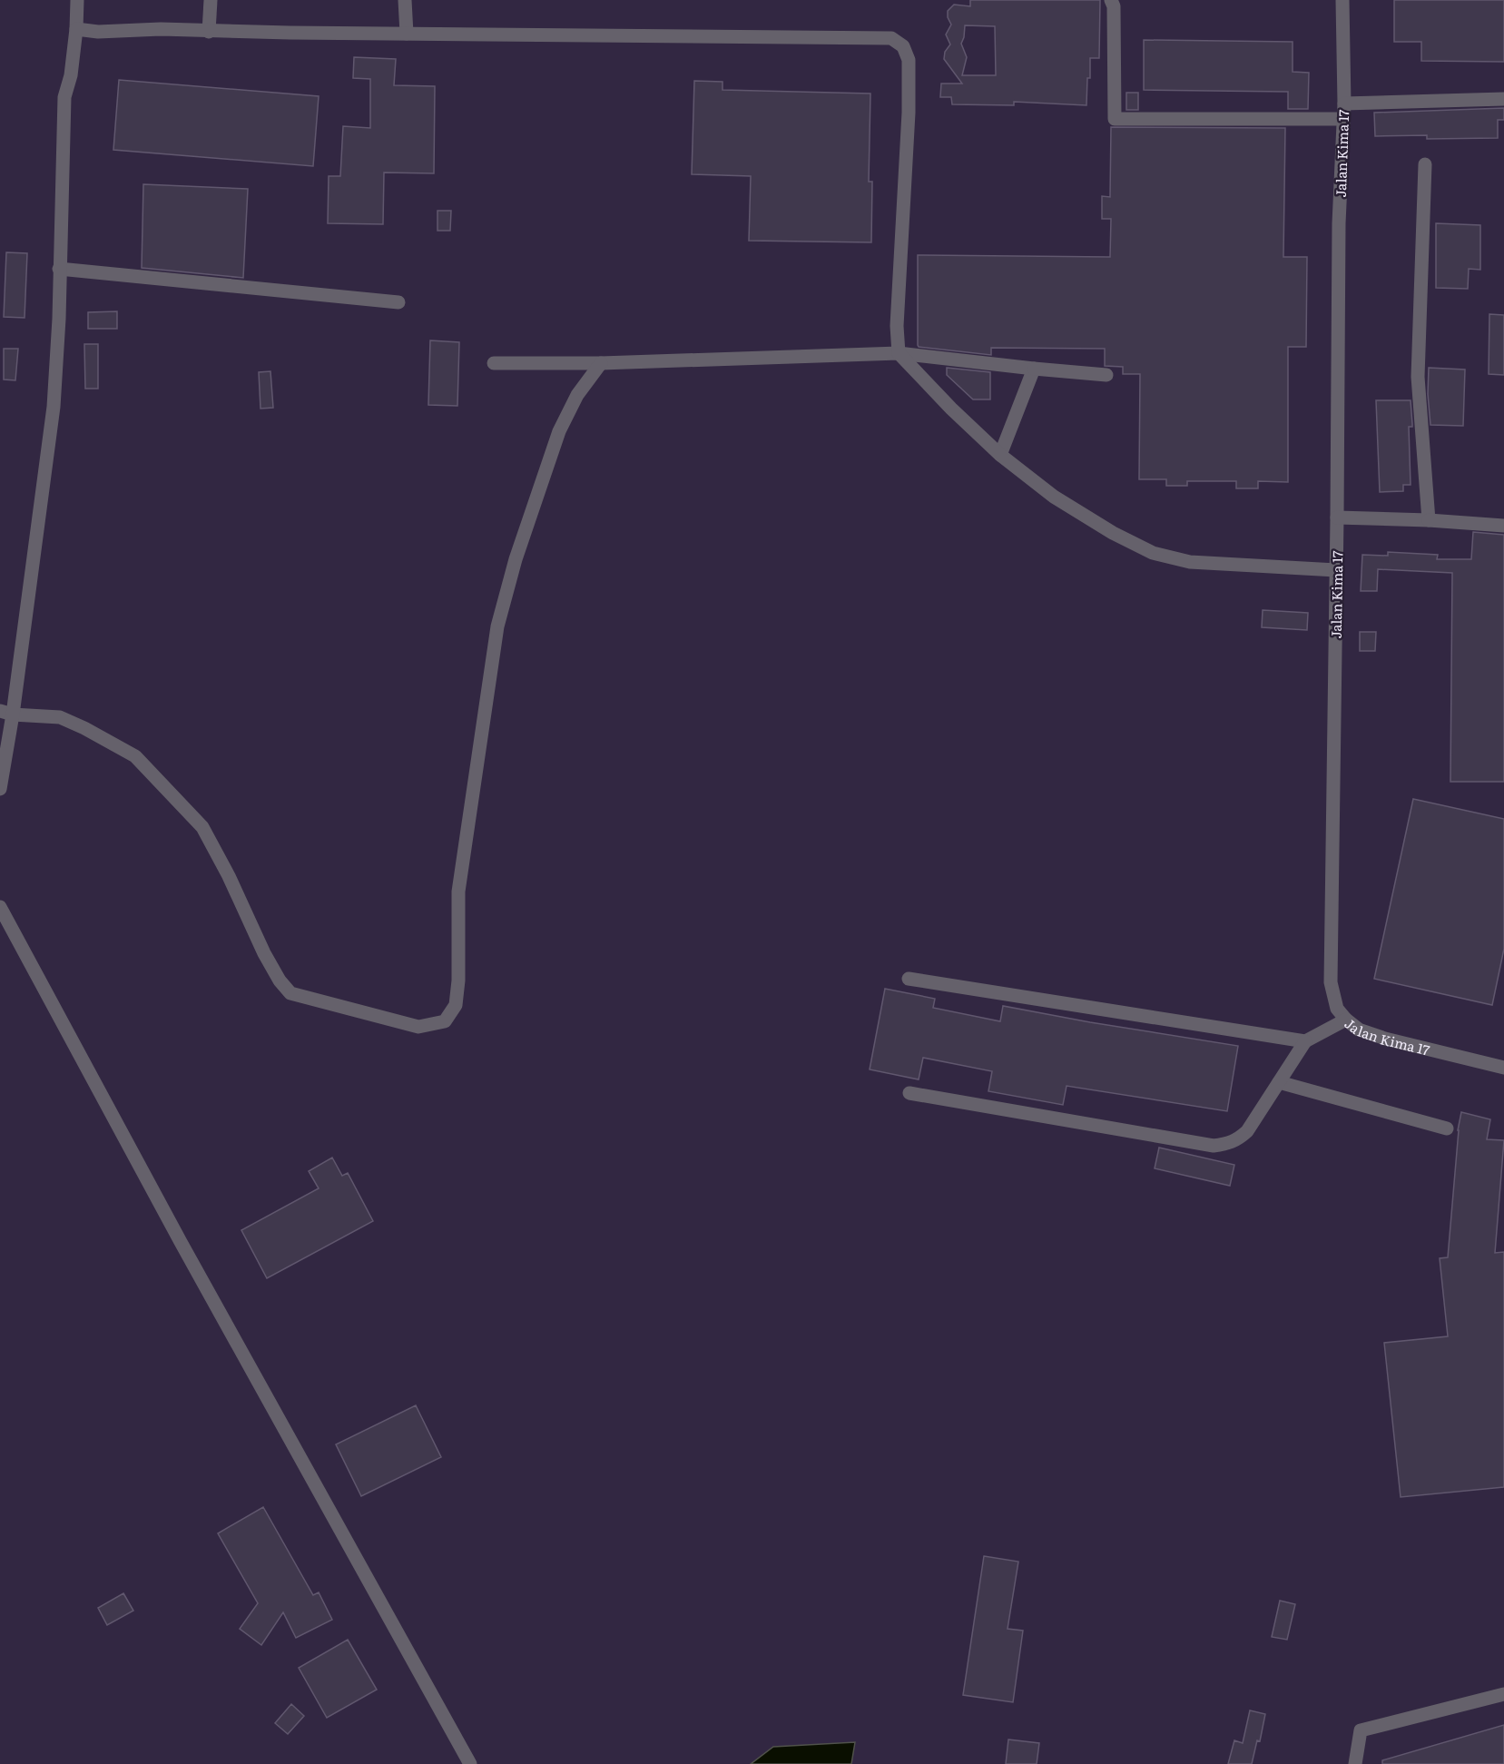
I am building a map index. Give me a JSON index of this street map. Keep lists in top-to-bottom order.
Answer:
{
  "streets": {
    "street": ["Jalan Kima 17"]
  }
}
